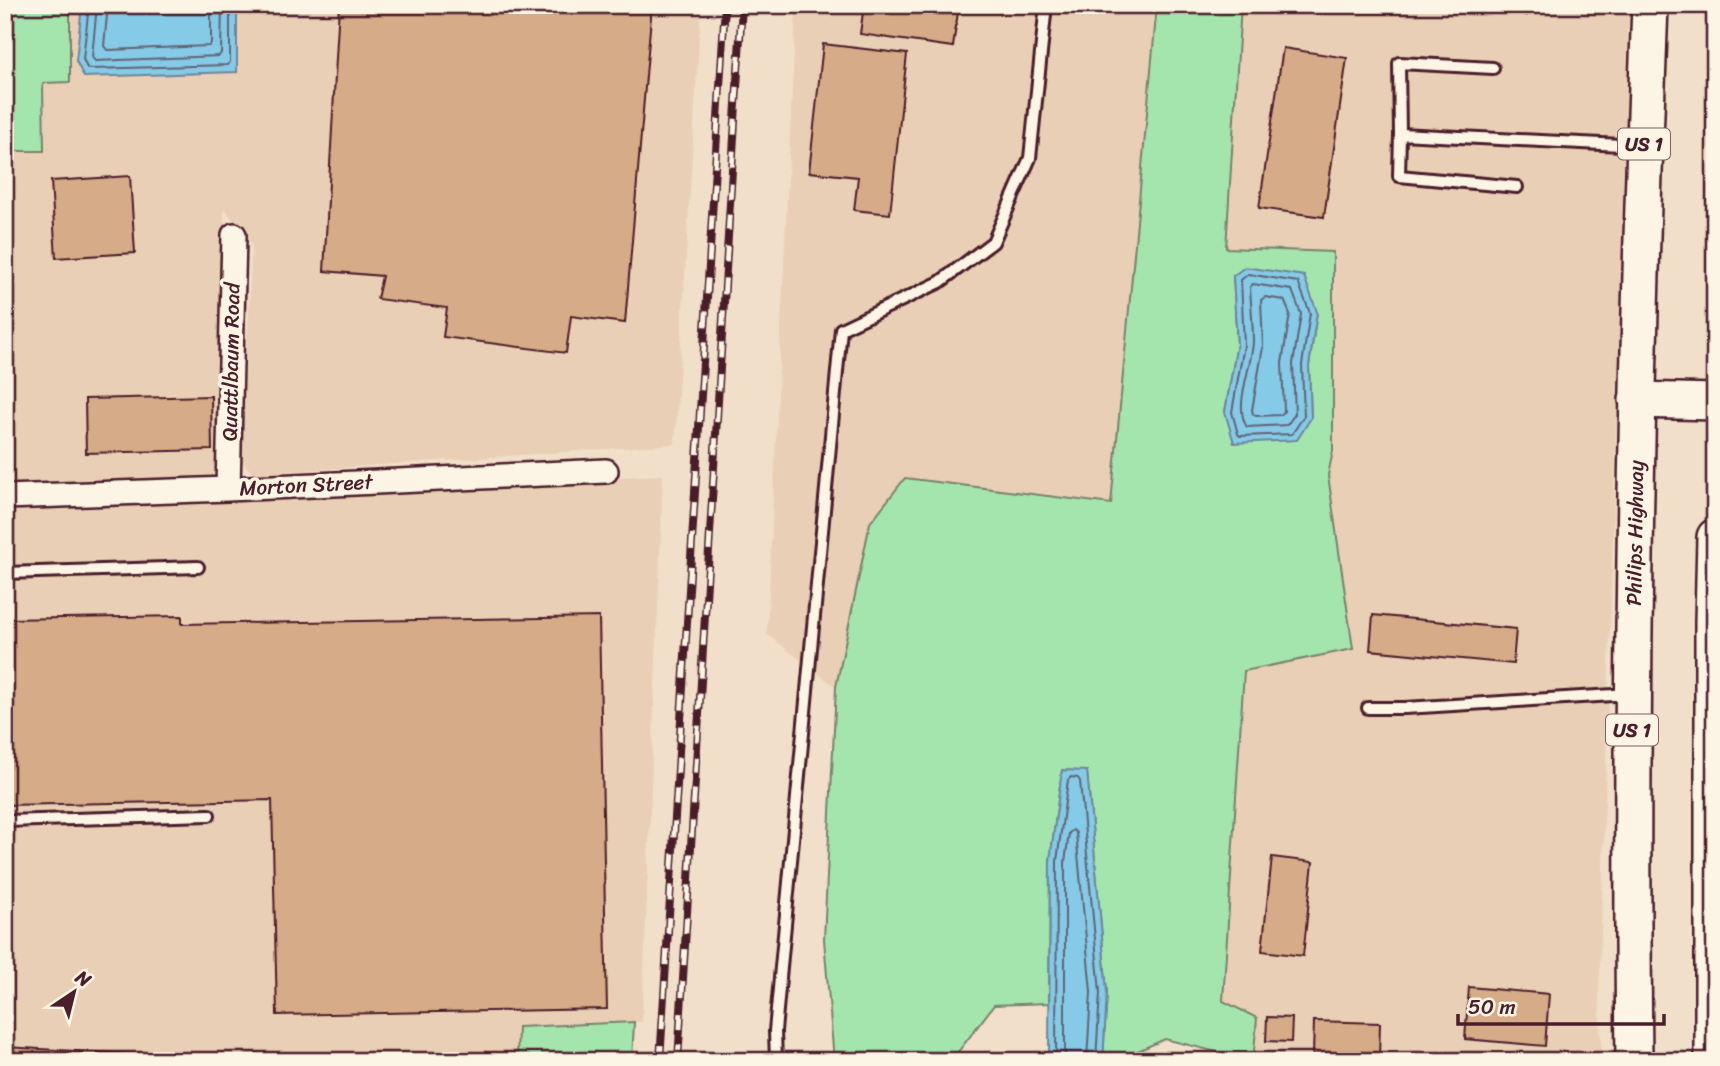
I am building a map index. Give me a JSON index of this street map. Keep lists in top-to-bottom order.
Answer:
{
  "streets": {
    "main road": ["US 1", "Philips Highway"],
    "street": ["Quattlbaum Road", "Morton Street"]
  },
  "crossings": [
    ["Quattlbaum Road", "Morton Street"]
  ],
  "scale_bar": "50 m",
  "north": "top right"
}
